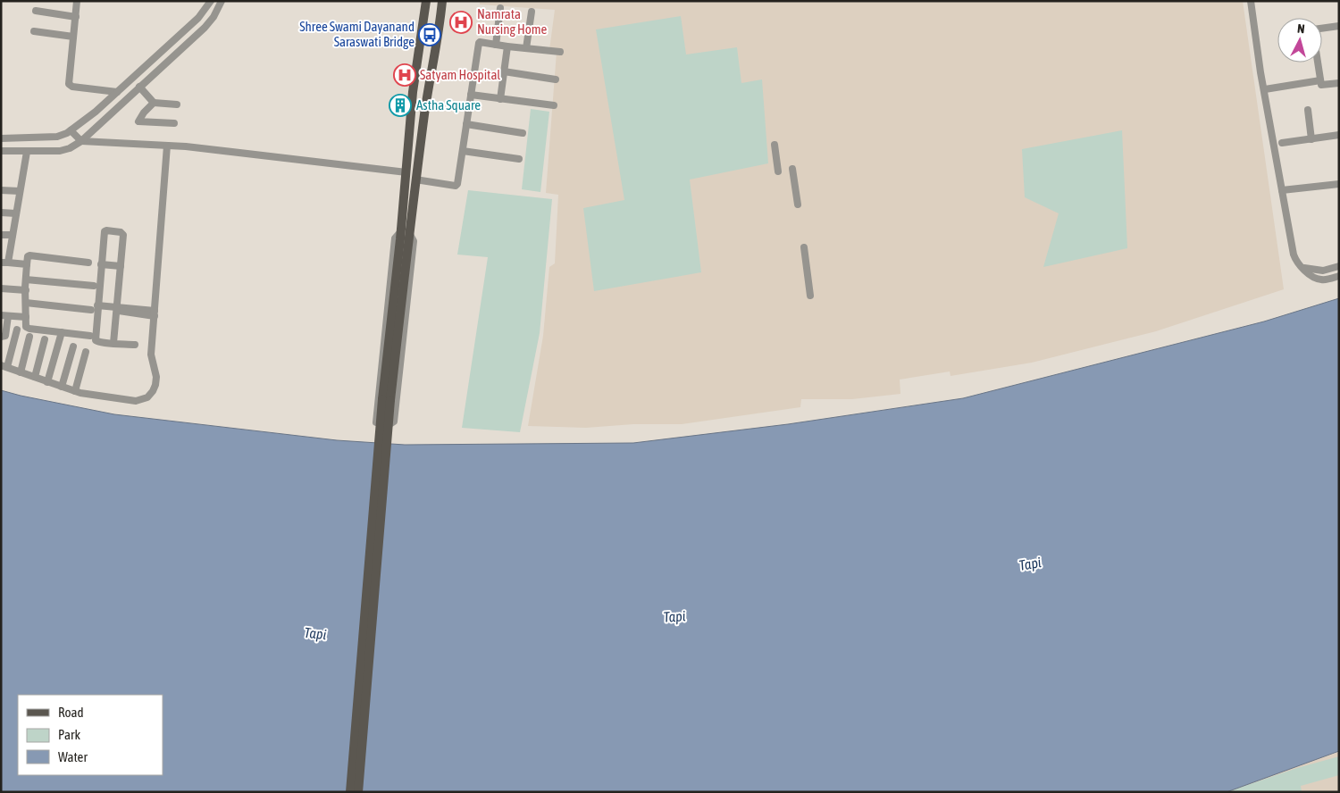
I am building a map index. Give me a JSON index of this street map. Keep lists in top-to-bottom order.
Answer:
{
  "water": ["Tapi"],
  "places": {
    "hospital": ["Namrata Nursing Home", "Satyam Hospital"],
    "bus stop": ["Shree Swami Dayanand Saraswati Bridge"],
    "building": ["Astha Square"]
  },
  "legend": ["Road", "Park", "Water"],
  "north": "top"
}
